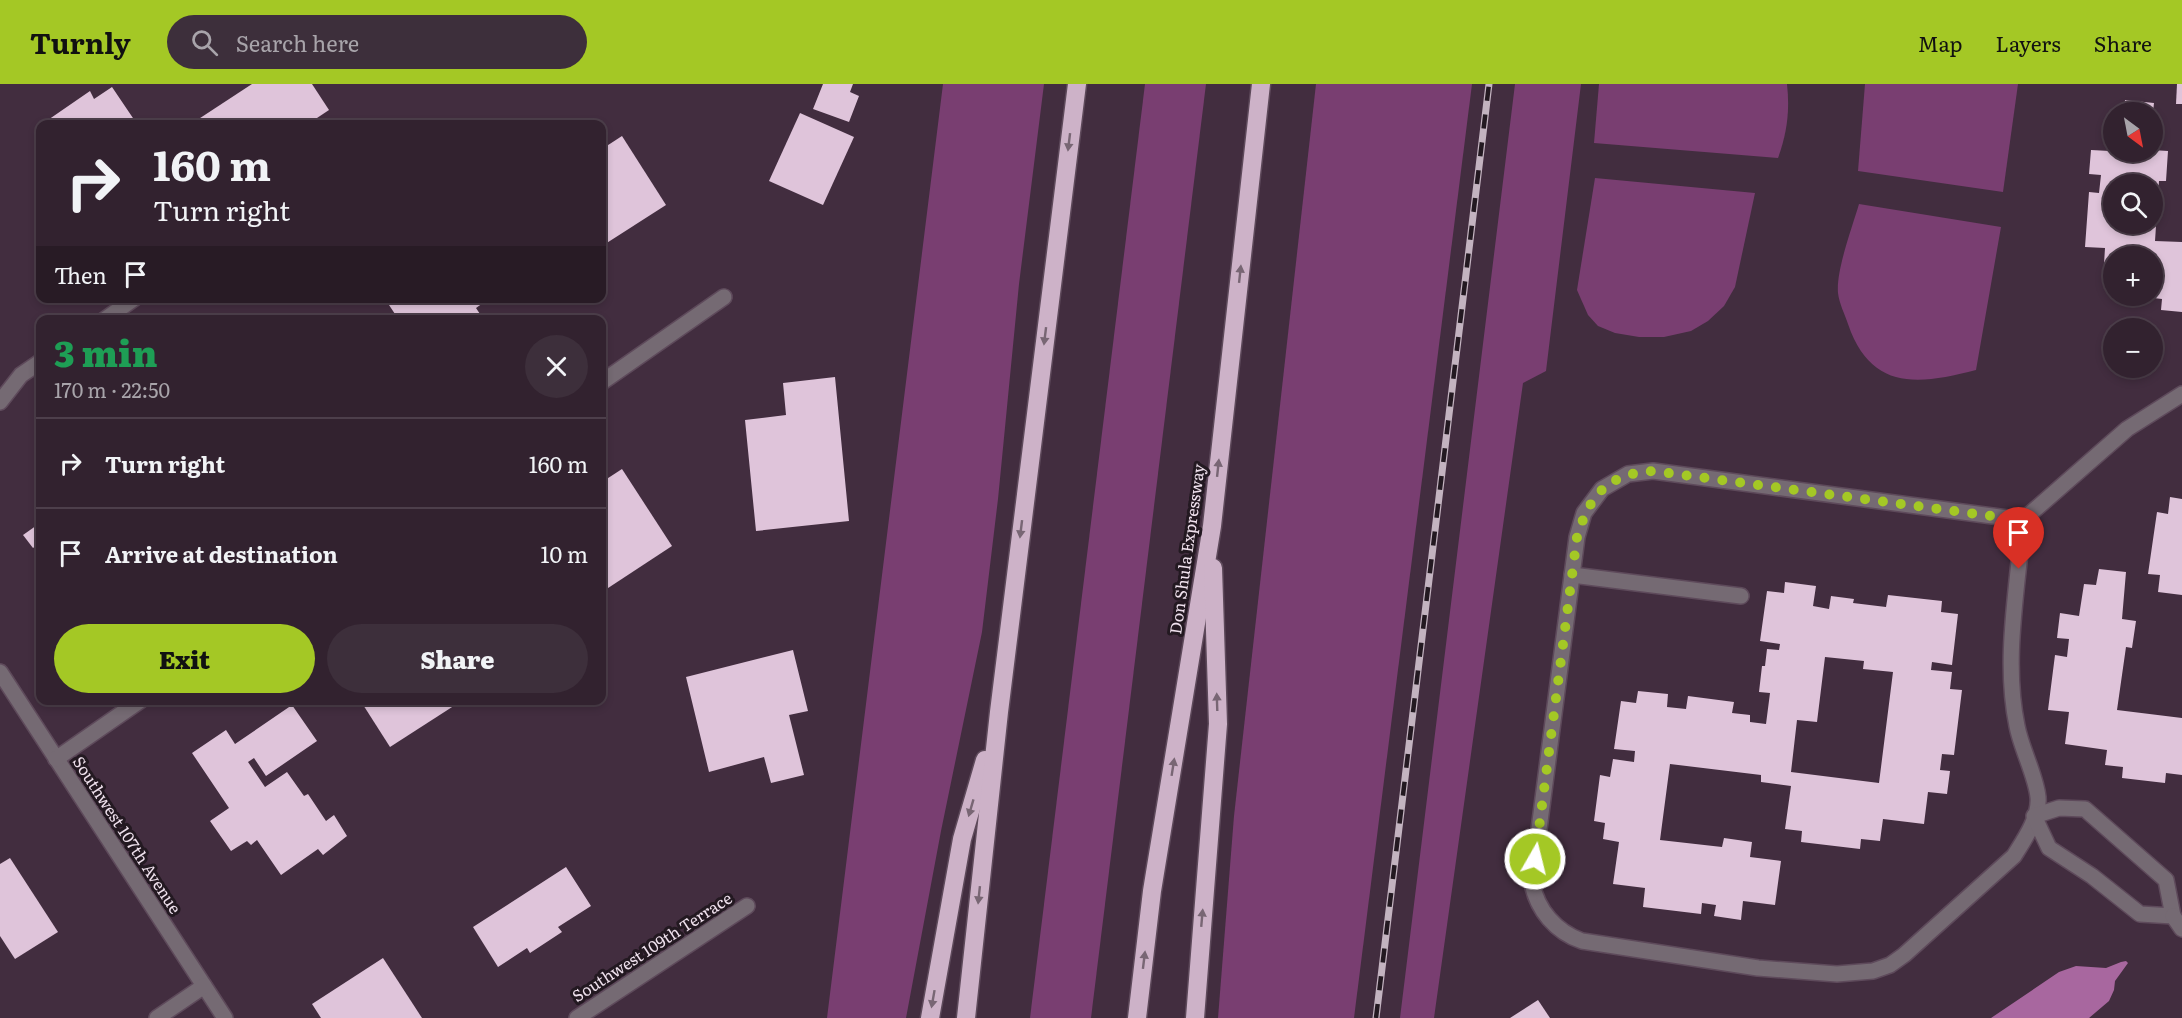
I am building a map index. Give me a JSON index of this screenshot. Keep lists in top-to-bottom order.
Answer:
{
  "streets": {
    "highway": ["Don Shula Expressway"],
    "street": ["Southwest 107th Avenue", "Southwest 109th Terrace"]
  },
  "north": "bottom right",
  "page": {
    "header": "Turnly",
    "search": "Search here",
    "nav": ["Map", "Layers", "Share"],
    "map_buttons": ["+", "−"],
    "turn": ["160 m", "Turn right"],
    "then": "Then",
    "heading": ["3 min", "170 m · 22:50"],
    "list": [
      {
        "name": "Turn right",
        "value": "160 m"
      },
      {
        "name": "Arrive at destination",
        "value": "10 m"
      }
    ],
    "buttons": ["Exit", "Share"]
  }
}
